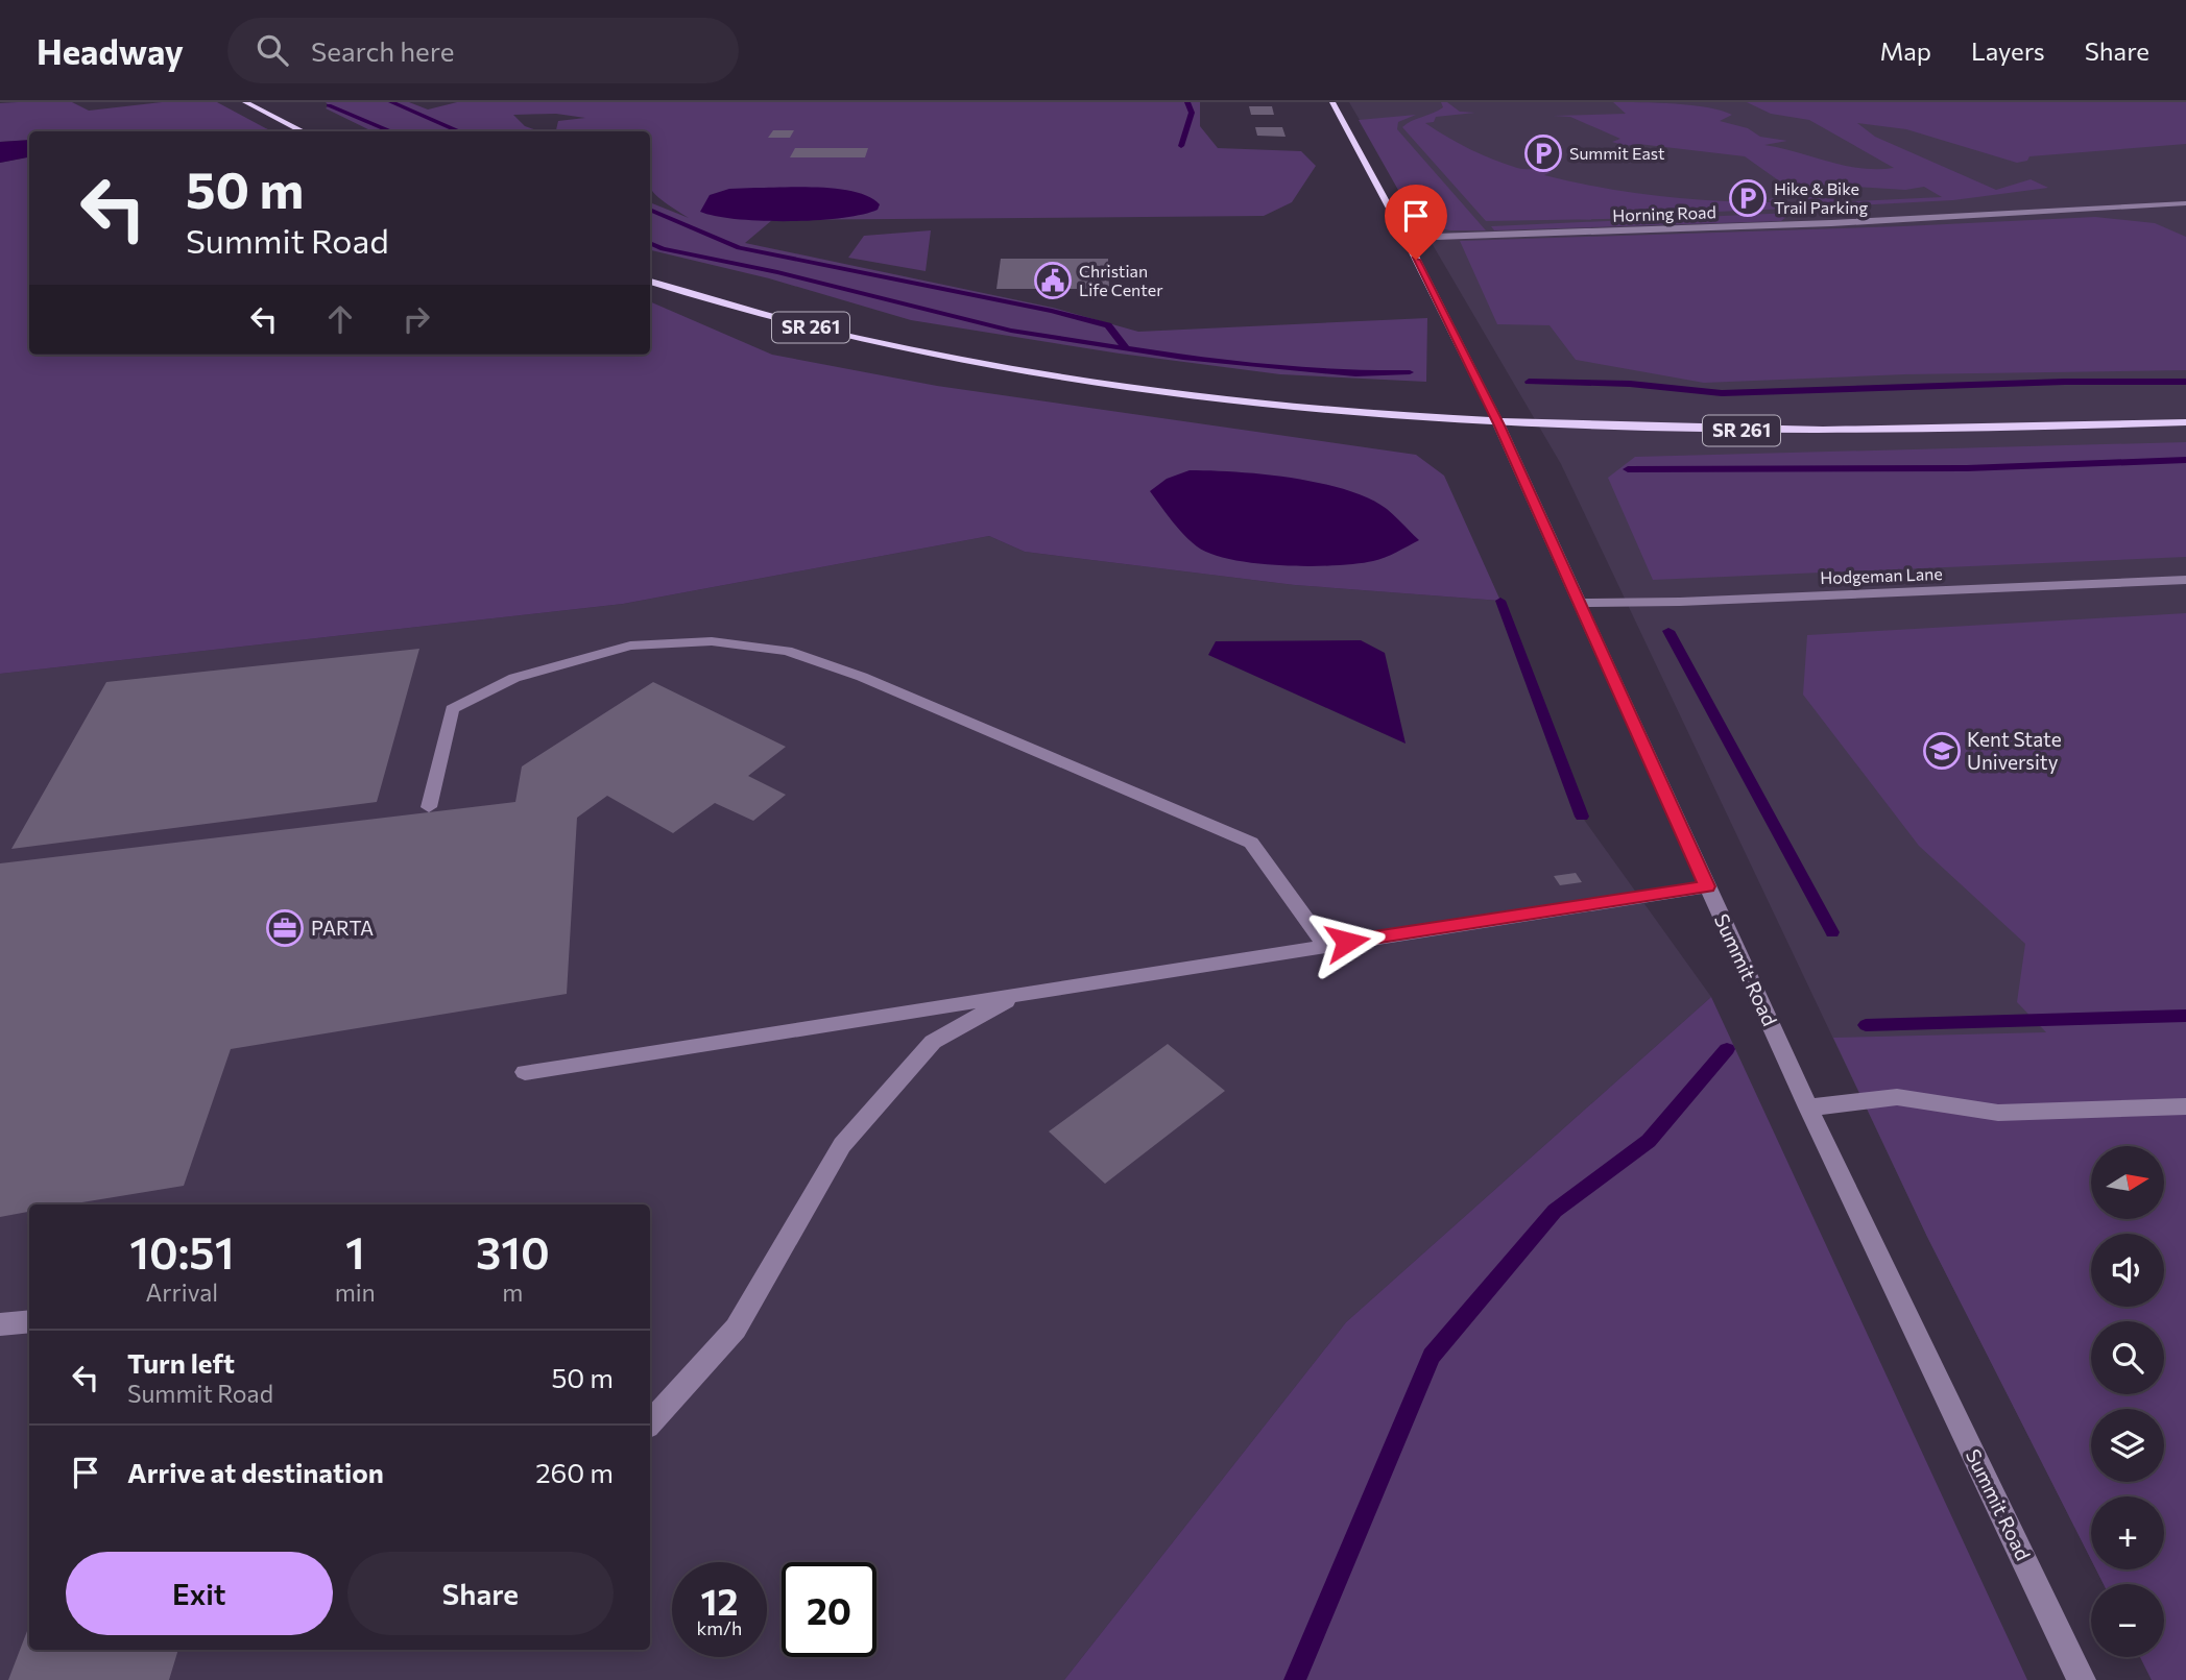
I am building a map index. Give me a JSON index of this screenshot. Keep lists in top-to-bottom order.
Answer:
{
  "streets": {
    "main road": ["SR 261", "Summit Road"],
    "street": ["Horning Road", "Hodgeman Lane"]
  },
  "crossings": [
    ["Horning Road", "Summit Road"],
    ["SR 261", "Summit Road"],
    ["Hodgeman Lane", "Summit Road"]
  ],
  "places": {
    "parking": ["Summit East", "Hike & Bike Trail Parking"],
    "public building": ["Christian Life Center"],
    "school or university": ["Kent State University"],
    "office": ["PARTA"]
  },
  "north": "right",
  "page": {
    "header": "Headway",
    "search": "Search here",
    "nav": ["Map", "Layers", "Share"],
    "turn": ["50 m", "Summit Road"],
    "map_buttons": ["+", "−"],
    "eta": [
      "10:51",
      "Arrival",
      "1",
      "min",
      "310",
      "m"
    ],
    "list": [
      {
        "name": "Turn left",
        "note": "Summit Road",
        "value": "50 m"
      },
      {
        "name": "Arrive at destination",
        "value": "260 m"
      }
    ],
    "buttons": ["Exit", "Share"],
    "speed": "12 km/h",
    "limit": "20"
  }
}
